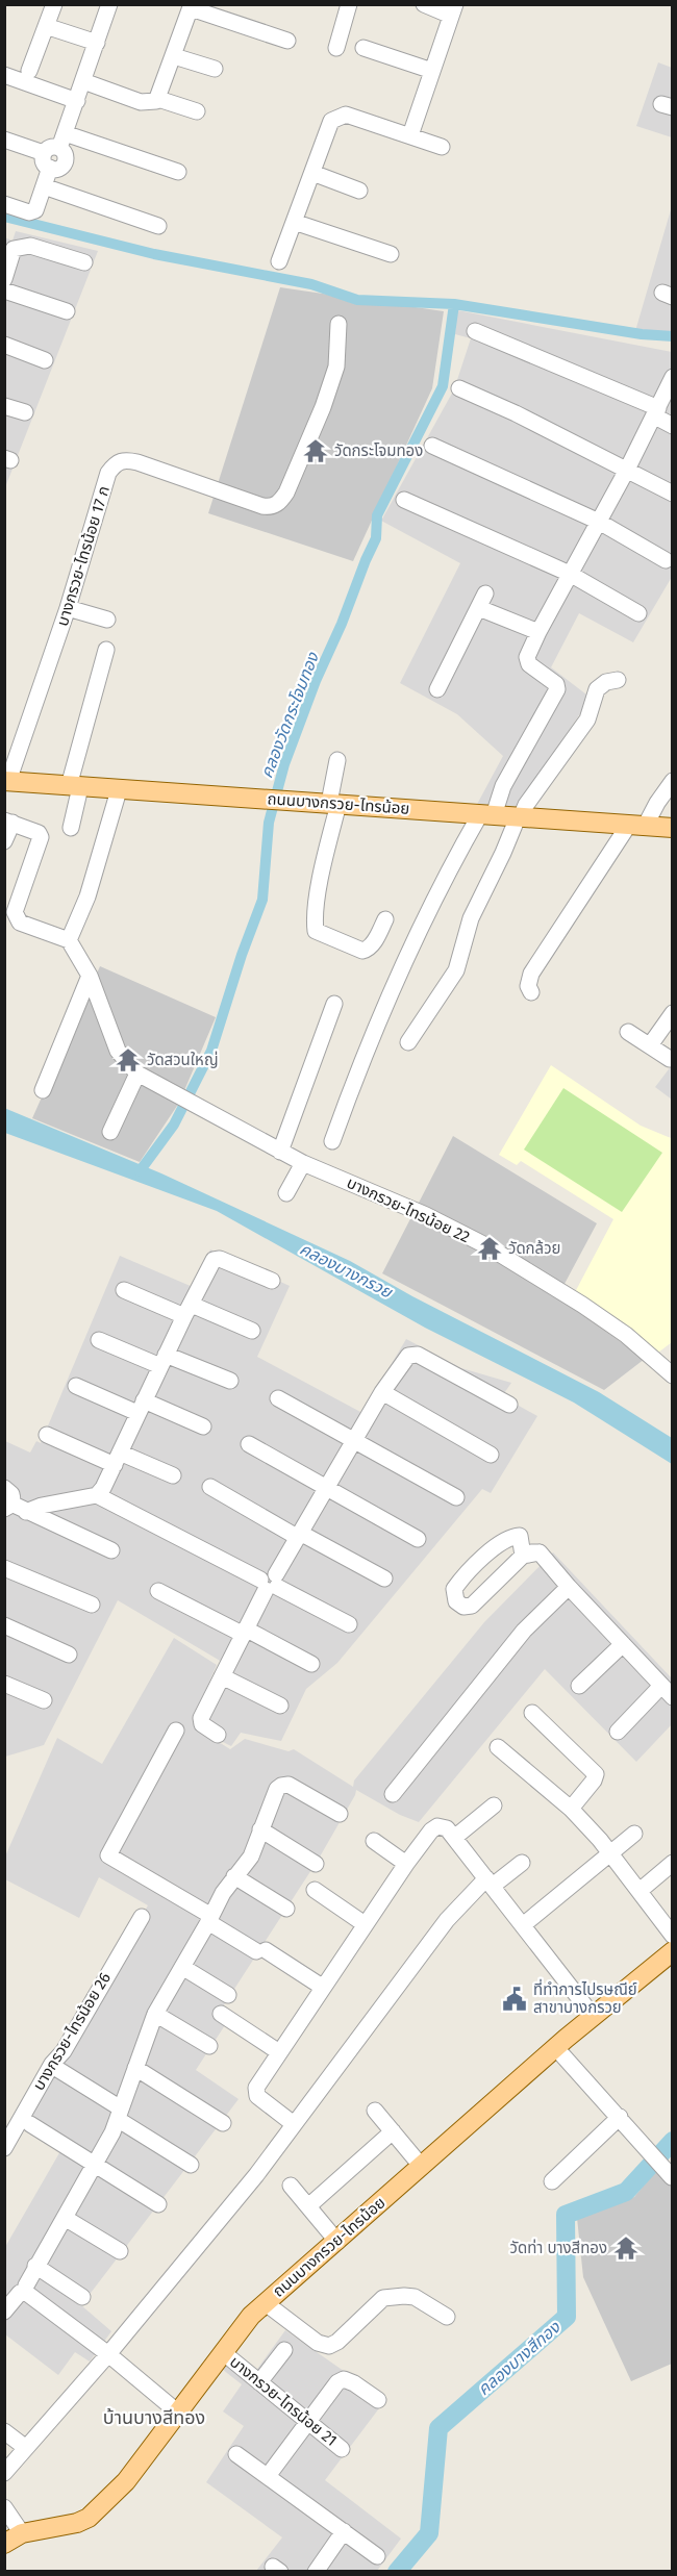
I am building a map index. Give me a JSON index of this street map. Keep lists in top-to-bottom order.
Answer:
{
  "streets": {
    "main road": ["ถนนบางกรวย-ไทรน้อย"],
    "street": [
      "บางกรวย-ไทรน้อย 17 ก",
      "บางกรวย-ไทรน้อย 22",
      "บางกรวย-ไทรน้อย 26",
      "บางกรวย-ไทรน้อย 21"
    ]
  },
  "crossings": [
    ["บางกรวย-ไทรน้อย 17 ก", "ถนนบางกรวย-ไทรน้อย"],
    ["ถนนบางกรวย-ไทรน้อย", "บางกรวย-ไทรน้อย 21"]
  ],
  "districts": ["บ้านบางสีทอง"],
  "water": ["คลองวัดกระโจมทอง", "คลองบางกรวย", "คลองบางสีทอง"],
  "places": {
    "temple": [
      "วัดกระโจมทอง",
      "วัดสวนใหญ่",
      "วัดกล้วย",
      "วัดท่า บางสีทอง"
    ],
    "public building": ["ที่ทำการไปรษณีย์ สาขาบางกรวย"]
  }
}
